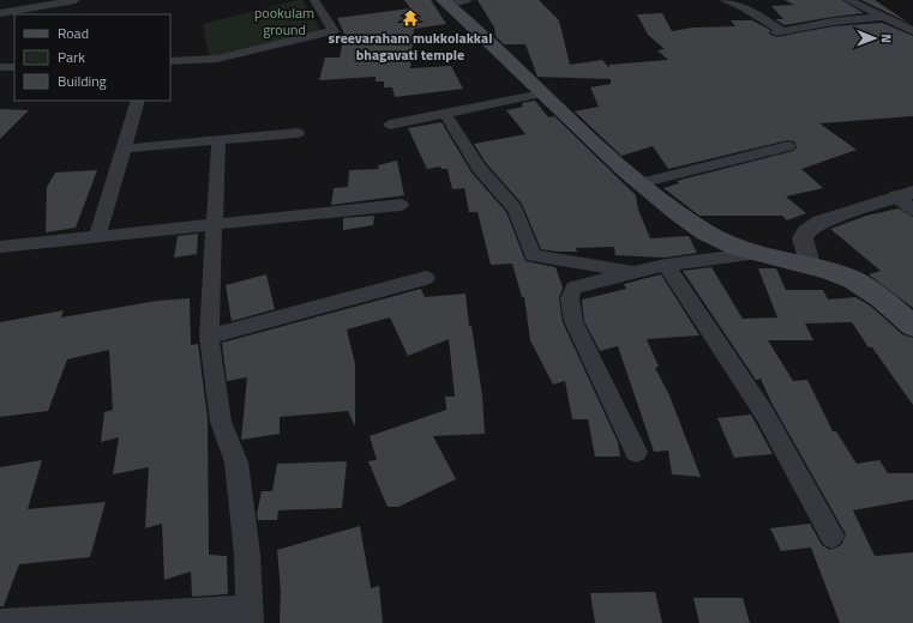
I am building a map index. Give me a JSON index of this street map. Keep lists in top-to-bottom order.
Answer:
{
  "parks": ["pookulam ground"],
  "places": {
    "temple": ["sreevaraham mukkolakkal bhagavati temple"]
  },
  "legend": ["Road", "Park", "Building"],
  "north": "right"
}
